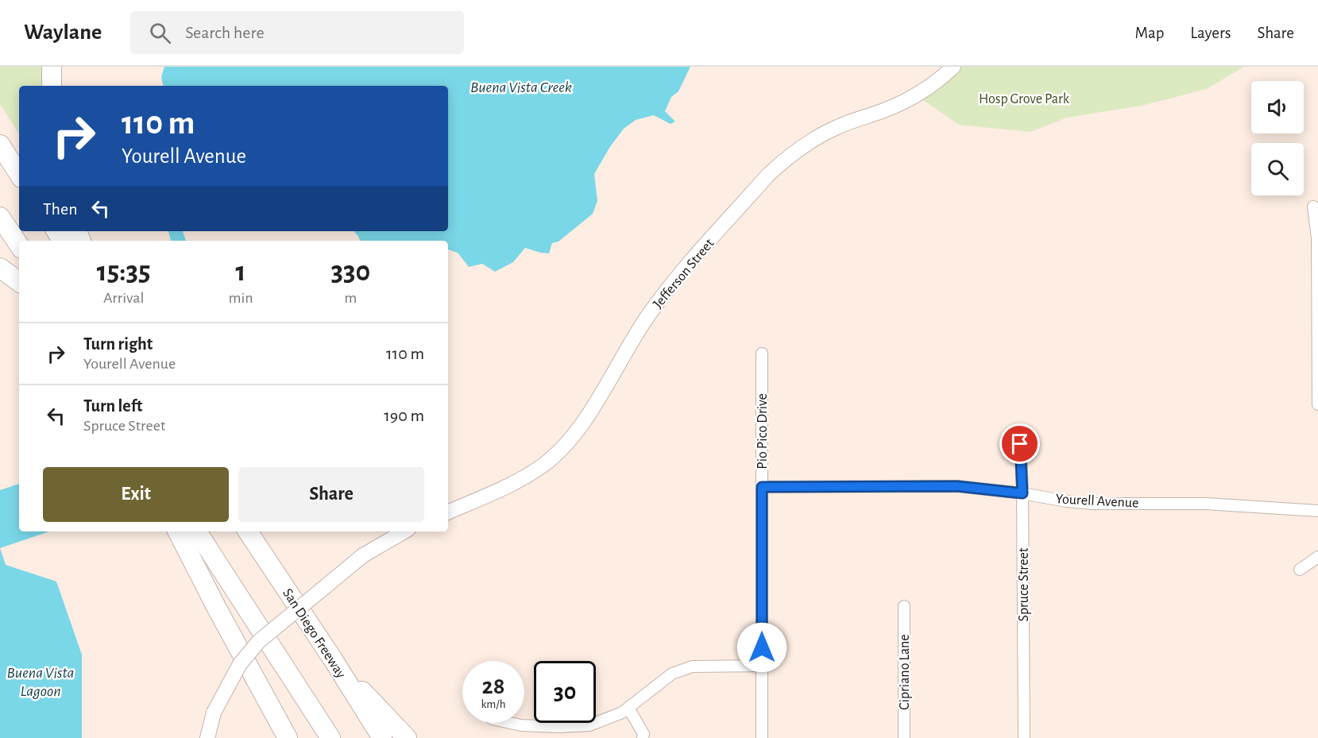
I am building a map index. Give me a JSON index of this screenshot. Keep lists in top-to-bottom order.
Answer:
{
  "streets": {
    "highway": ["San Diego Freeway"],
    "main road": ["Jefferson Street"],
    "street": [
      "Pio Pico Drive",
      "Yourell Avenue",
      "Spruce Street",
      "Cipriano Lane"
    ]
  },
  "crossings": [
    ["Pio Pico Drive", "Yourell Avenue"],
    ["Yourell Avenue", "Spruce Street"]
  ],
  "water": ["Buena Vista Creek", "Buena Vista Lagoon"],
  "parks": ["Hosp Grove Park"],
  "page": {
    "header": "Waylane",
    "search": "Search here",
    "nav": ["Map", "Layers", "Share"],
    "turn": ["110 m", "Yourell Avenue"],
    "then": "Then",
    "eta": [
      "15:35",
      "Arrival",
      "1",
      "min",
      "330",
      "m"
    ],
    "list": [
      {
        "name": "Turn right",
        "note": "Yourell Avenue",
        "value": "110 m"
      },
      {
        "name": "Turn left",
        "note": "Spruce Street",
        "value": "190 m"
      }
    ],
    "buttons": ["Exit", "Share"],
    "speed": "28 km/h",
    "limit": "30"
  }
}
